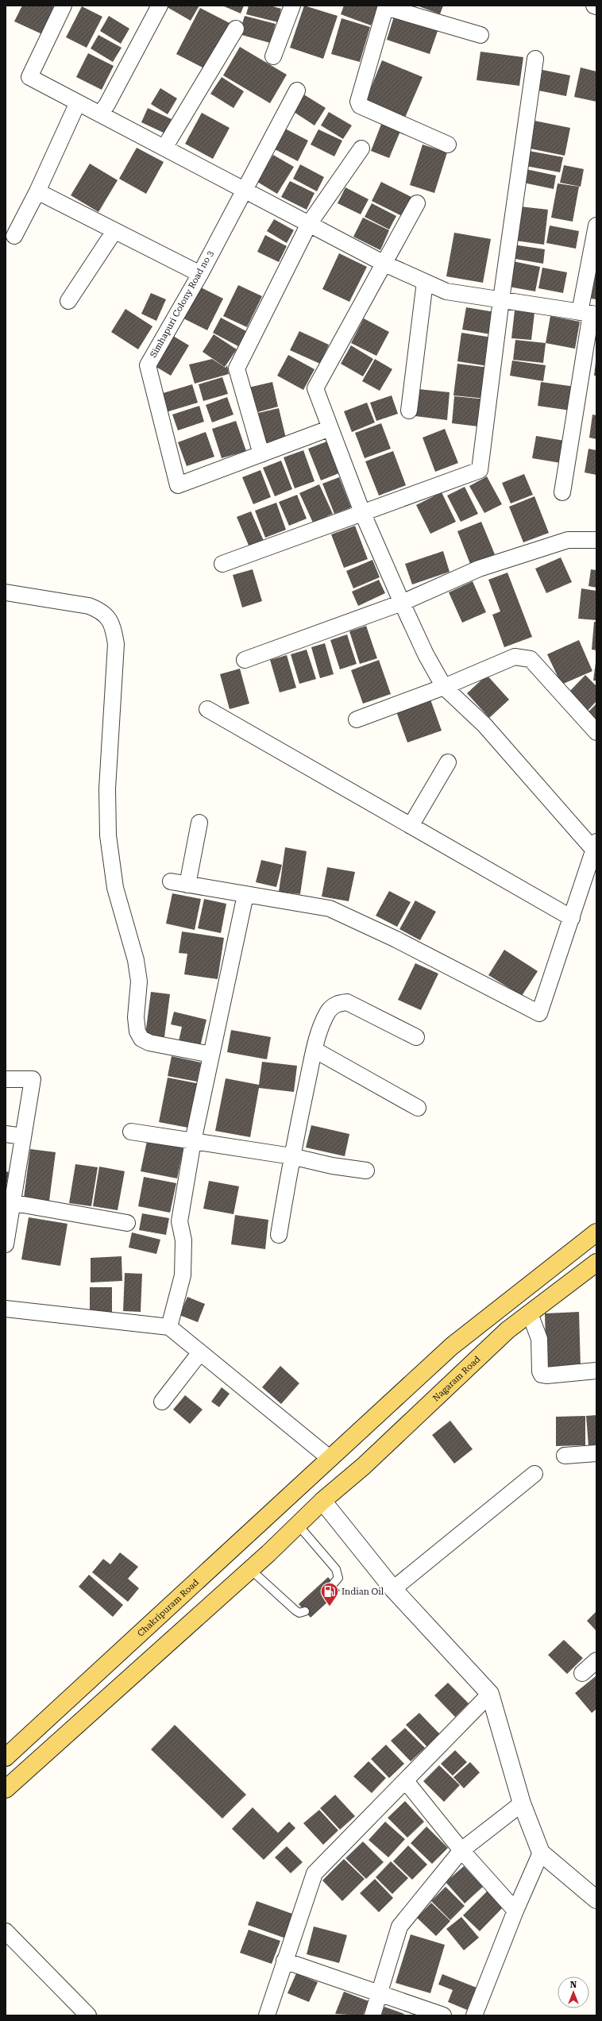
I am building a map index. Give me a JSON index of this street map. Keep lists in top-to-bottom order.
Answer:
{
  "streets": {
    "main road": ["Nagaram Road", "Chakripuram Road"],
    "street": ["Simhapuri Colony Road no 3"]
  },
  "places": {
    "fuel station": ["Indian Oil"]
  },
  "north": "top"
}
